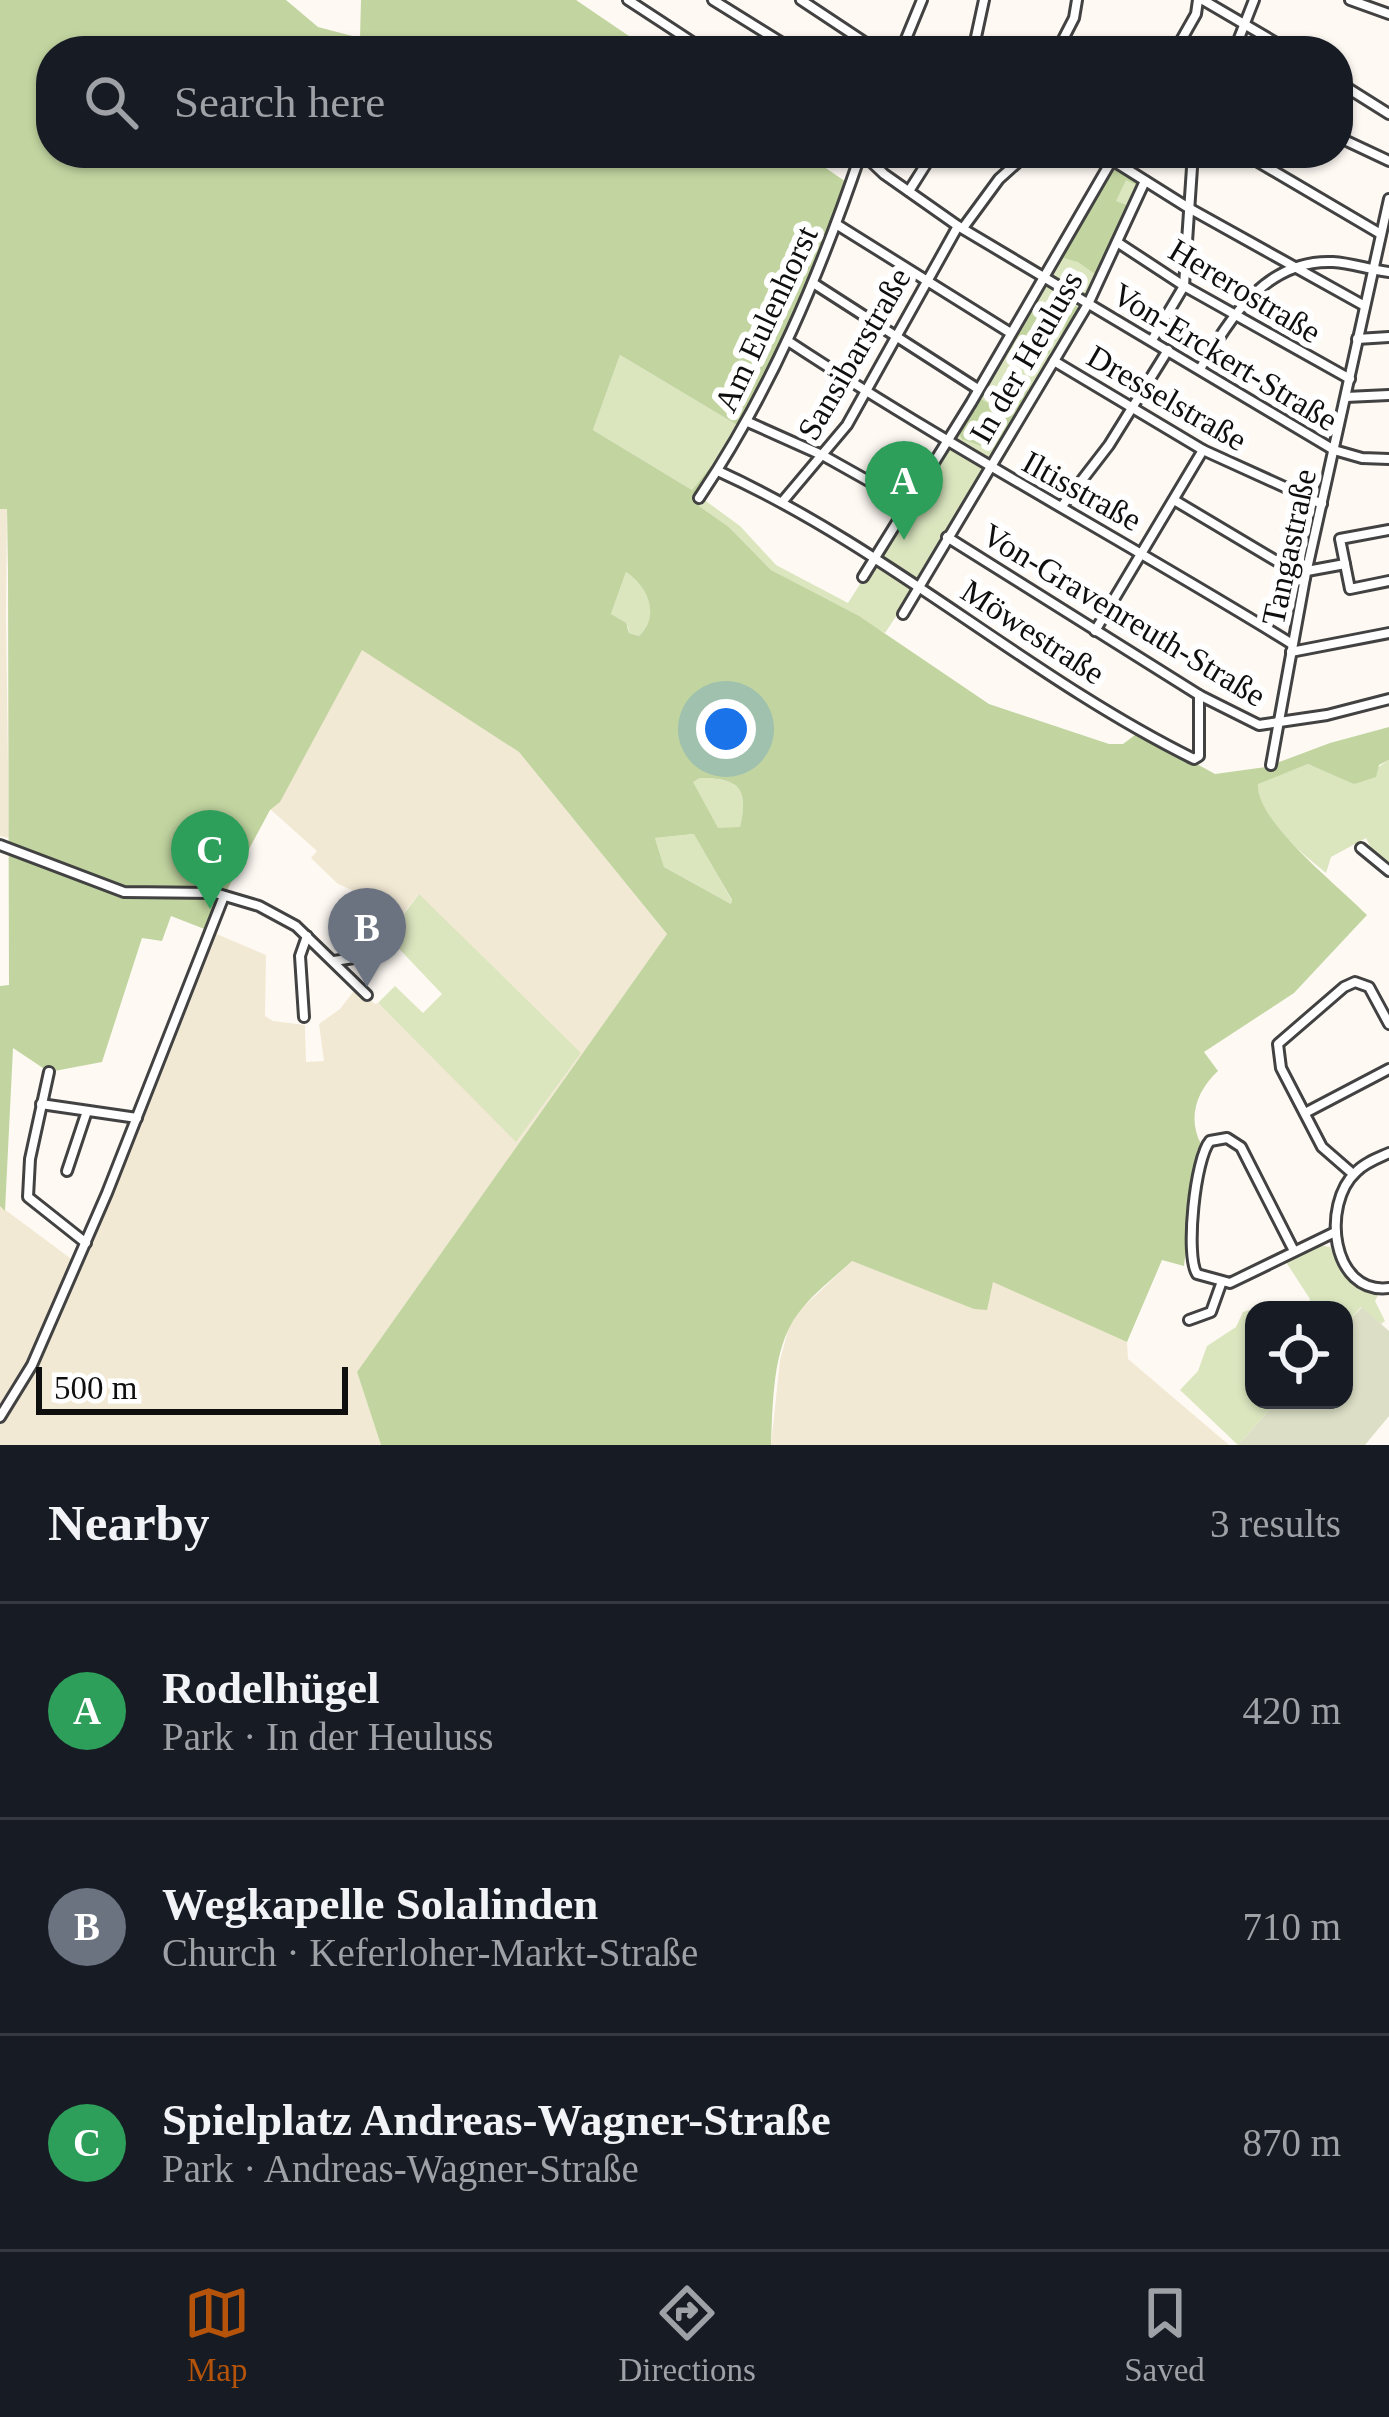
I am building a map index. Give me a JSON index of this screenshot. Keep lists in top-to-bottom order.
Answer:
{
  "streets": {
    "street": [
      "Hererostraße",
      "Am Eulenhorst",
      "Sansibarstraße",
      "In der Heuluss",
      "Von-Erckert-Straße",
      "Dresselstraße",
      "Iltisstraße",
      "Tangastraße",
      "Von-Gravenreuth-Straße",
      "Möwestraße"
    ]
  },
  "crossings": [
    ["Hererostraße", "In der Heuluss"],
    ["Hererostraße", "Tangastraße"],
    ["Am Eulenhorst", "Iltisstraße"],
    ["Am Eulenhorst", "Möwestraße"],
    ["Sansibarstraße", "Von-Erckert-Straße"],
    ["Sansibarstraße", "Iltisstraße"],
    ["Sansibarstraße", "Möwestraße"],
    ["In der Heuluss", "Von-Erckert-Straße"],
    ["In der Heuluss", "Dresselstraße"],
    ["In der Heuluss", "Iltisstraße"],
    ["In der Heuluss", "Von-Gravenreuth-Straße"],
    ["In der Heuluss", "Möwestraße"],
    ["Von-Erckert-Straße", "Tangastraße"],
    ["Dresselstraße", "Tangastraße"],
    ["Iltisstraße", "Tangastraße"],
    ["Tangastraße", "Von-Gravenreuth-Straße"],
    ["Von-Gravenreuth-Straße", "Möwestraße"]
  ],
  "scale_bar": "500 m",
  "page": {
    "search": "Search here",
    "pins": ["A", "C", "B"],
    "scale": "500 m",
    "heading": ["Nearby", "3 results"],
    "list": [
      {
        "mark": "A",
        "name": "Rodelhügel",
        "note": "Park · In der Heuluss",
        "value": "420 m"
      },
      {
        "mark": "B",
        "name": "Wegkapelle Solalinden",
        "note": "Church · Keferloher-Markt-Straße",
        "value": "710 m"
      },
      {
        "mark": "C",
        "name": "Spielplatz Andreas-Wagner-Straße",
        "note": "Park · Andreas-Wagner-Straße",
        "value": "870 m"
      }
    ],
    "nav": ["Map", "Directions", "Saved"]
  }
}
